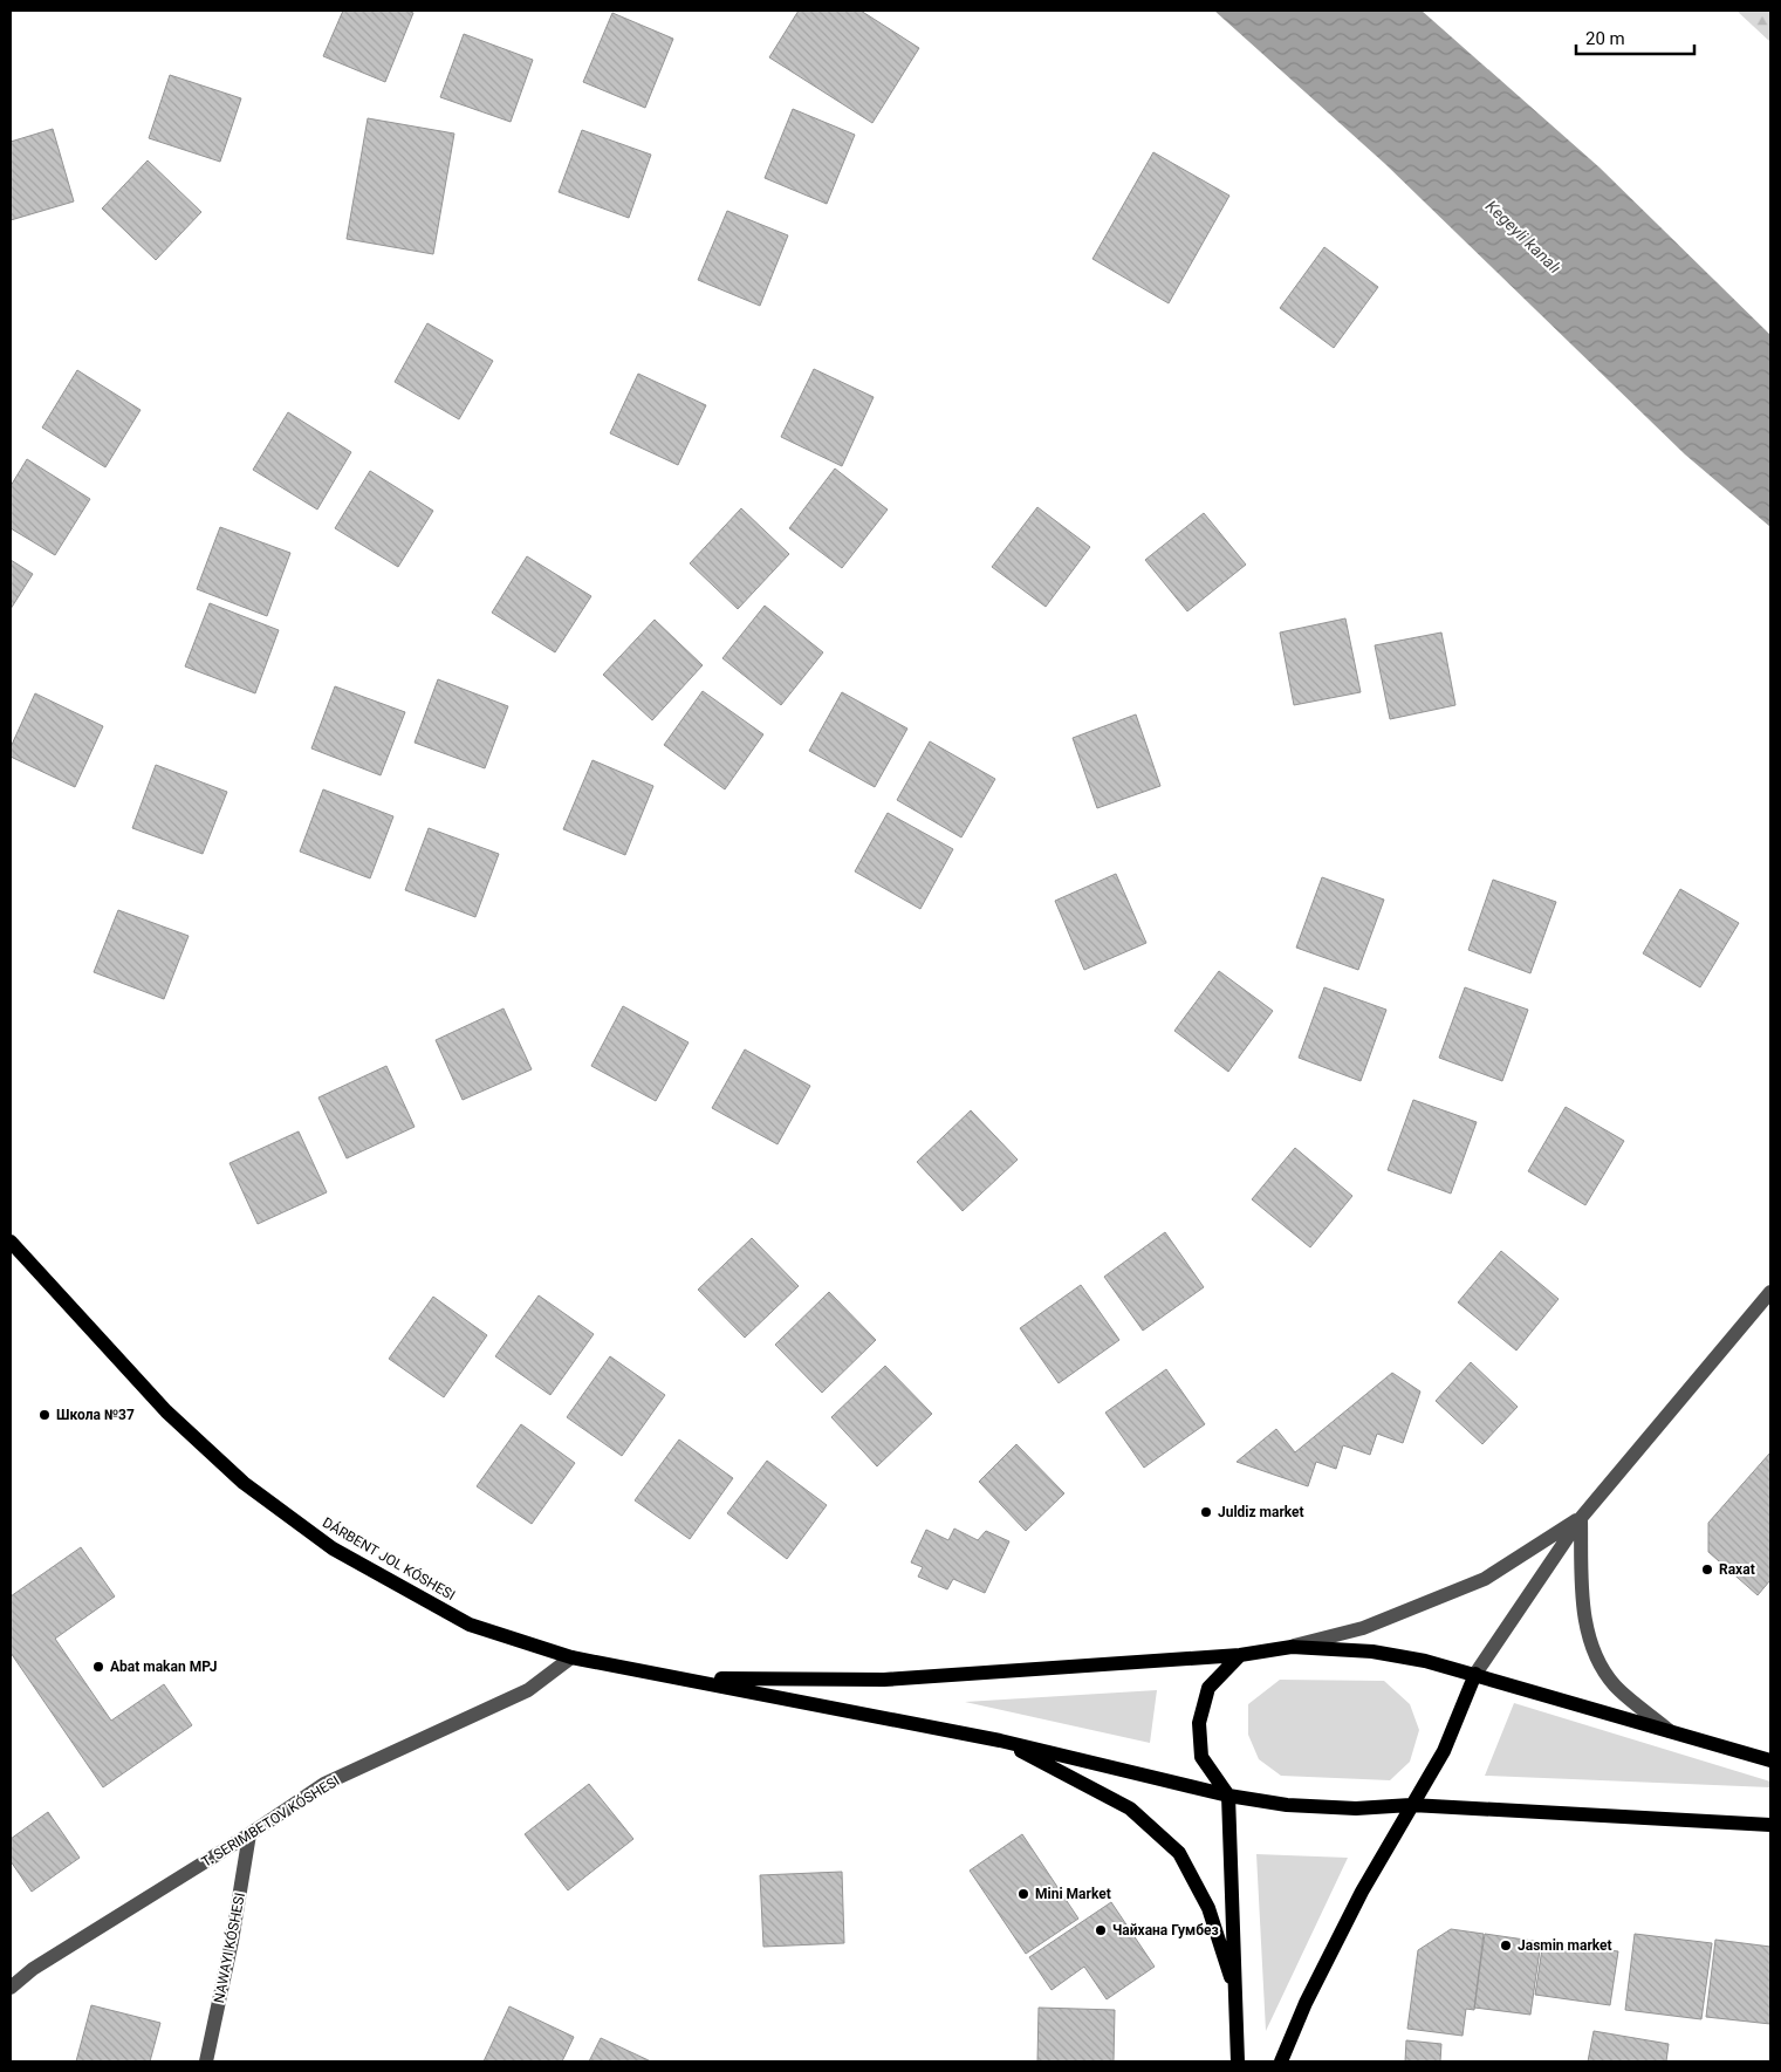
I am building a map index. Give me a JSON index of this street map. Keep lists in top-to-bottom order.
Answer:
{
  "streets": {
    "main road": ["DÁRBENT JOL KÓSHESI"],
    "street": ["T. SERIMBETOV KÓSHESI"]
  },
  "crossings": [
    ["DÁRBENT JOL KÓSHESI", "T. SERIMBETOV KÓSHESI"]
  ],
  "water": ["Kegeyli kanalı"],
  "places": [
    "Школа №37",
    "Juldiz market",
    "Raxat",
    "Abat makan MPJ",
    "Mini Market",
    "Чайхана Гумбез",
    "Jasmin market"
  ],
  "scale_bar": "20 m"
}
